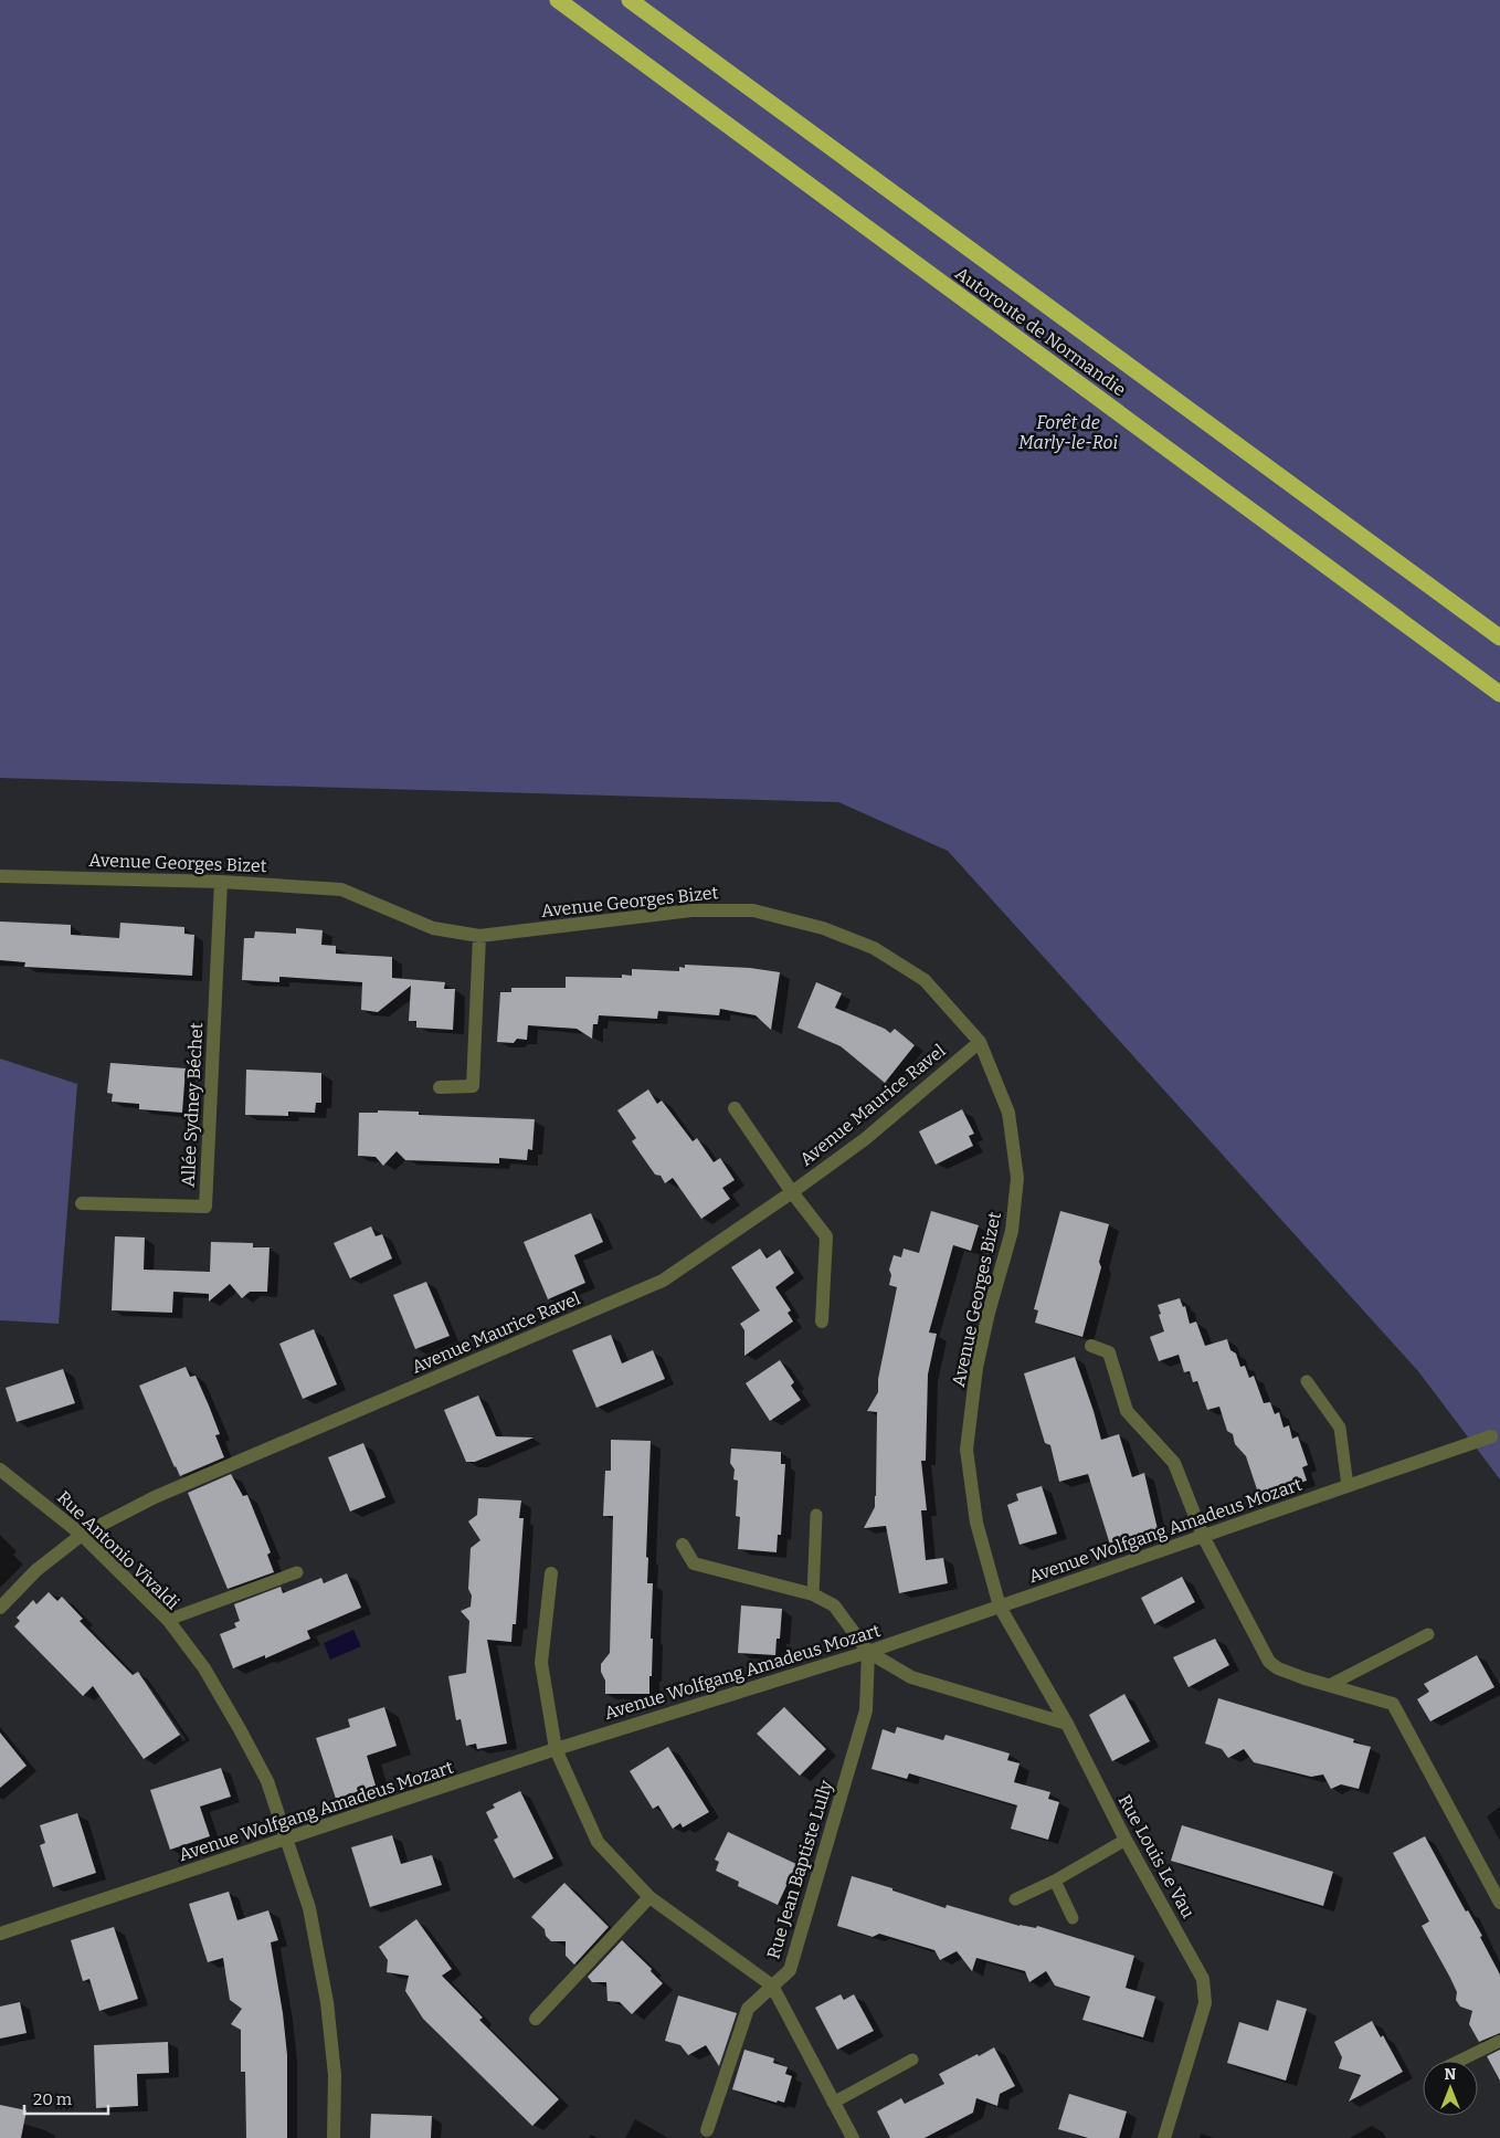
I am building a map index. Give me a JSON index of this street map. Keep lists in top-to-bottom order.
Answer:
{
  "streets": {
    "highway": ["Autoroute de Normandie"],
    "street": [
      "Avenue Georges Bizet",
      "Allée Sydney Béchet",
      "Avenue Maurice Ravel",
      "Avenue Wolfgang Amadeus Mozart",
      "Rue Antonio Vivaldi",
      "Rue Louis Le Vau",
      "Rue Jean Baptiste Lully"
    ]
  },
  "crossings": [
    ["Avenue Georges Bizet", "Allée Sydney Béchet"],
    ["Avenue Georges Bizet", "Avenue Maurice Ravel"],
    ["Avenue Georges Bizet", "Avenue Wolfgang Amadeus Mozart"],
    ["Avenue Georges Bizet", "Rue Louis Le Vau"],
    ["Avenue Maurice Ravel", "Rue Antonio Vivaldi"],
    ["Avenue Wolfgang Amadeus Mozart", "Rue Antonio Vivaldi"],
    ["Avenue Wolfgang Amadeus Mozart", "Rue Louis Le Vau"],
    ["Avenue Wolfgang Amadeus Mozart", "Rue Jean Baptiste Lully"]
  ],
  "parks": ["Forêt de Marly-le-Roi"],
  "scale_bar": "20 m",
  "north": "top"
}
